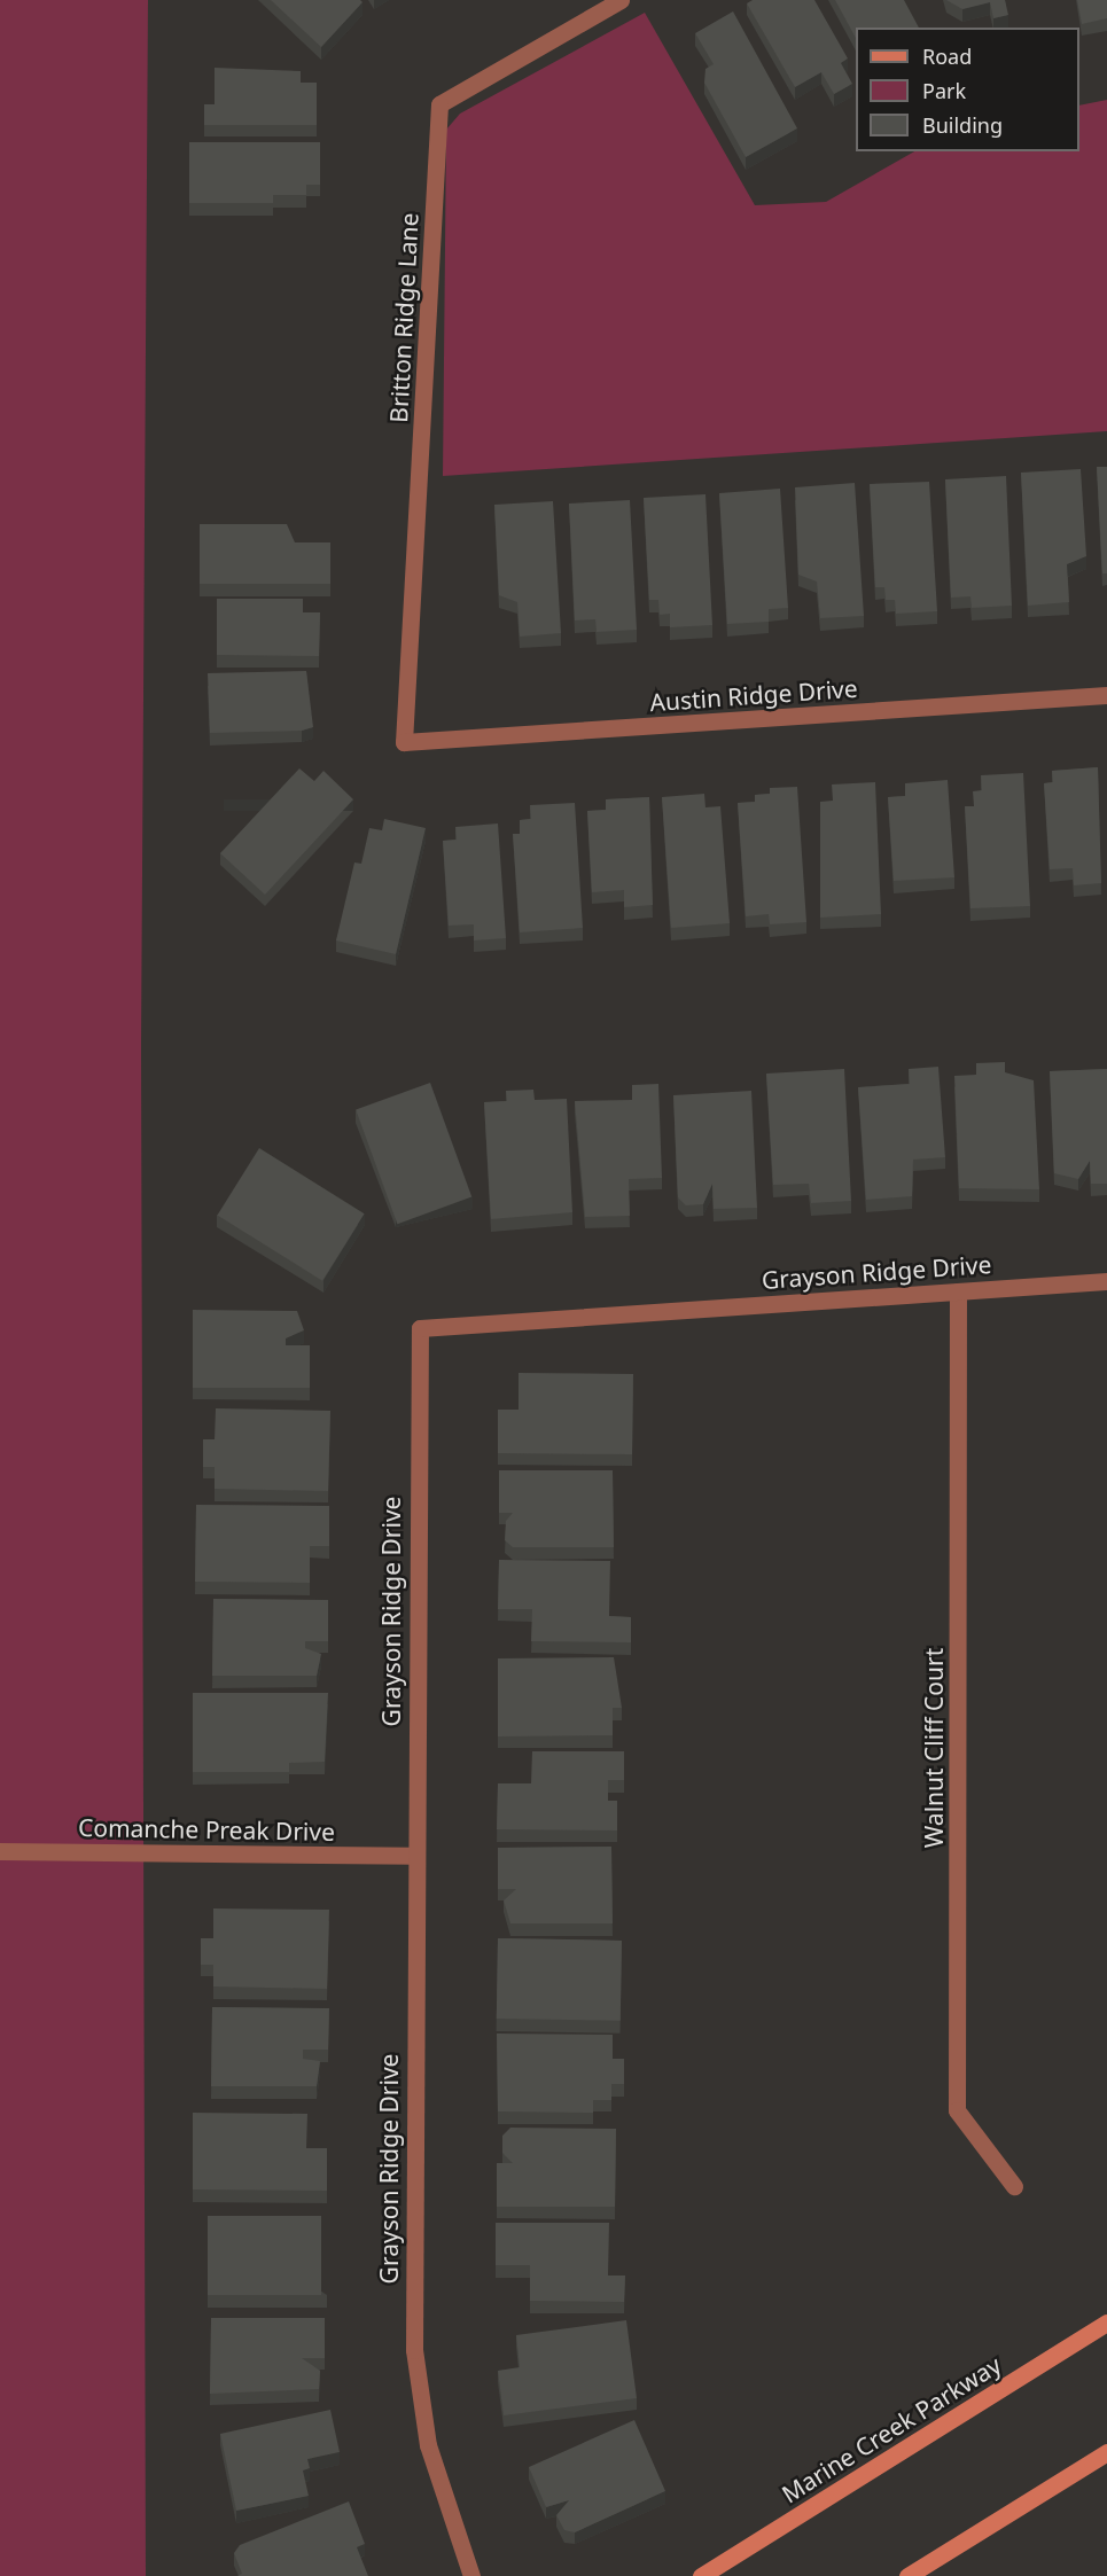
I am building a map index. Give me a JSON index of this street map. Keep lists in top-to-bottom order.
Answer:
{
  "streets": {
    "main road": ["Marine Creek Parkway"],
    "street": [
      "Britton Ridge Lane",
      "Austin Ridge Drive",
      "Grayson Ridge Drive",
      "Walnut Cliff Court",
      "Comanche Preak Drive"
    ]
  },
  "crossings": [
    ["Britton Ridge Lane", "Austin Ridge Drive"],
    ["Grayson Ridge Drive", "Walnut Cliff Court"],
    ["Grayson Ridge Drive", "Comanche Preak Drive"]
  ],
  "legend": ["Road", "Park", "Building"]
}
